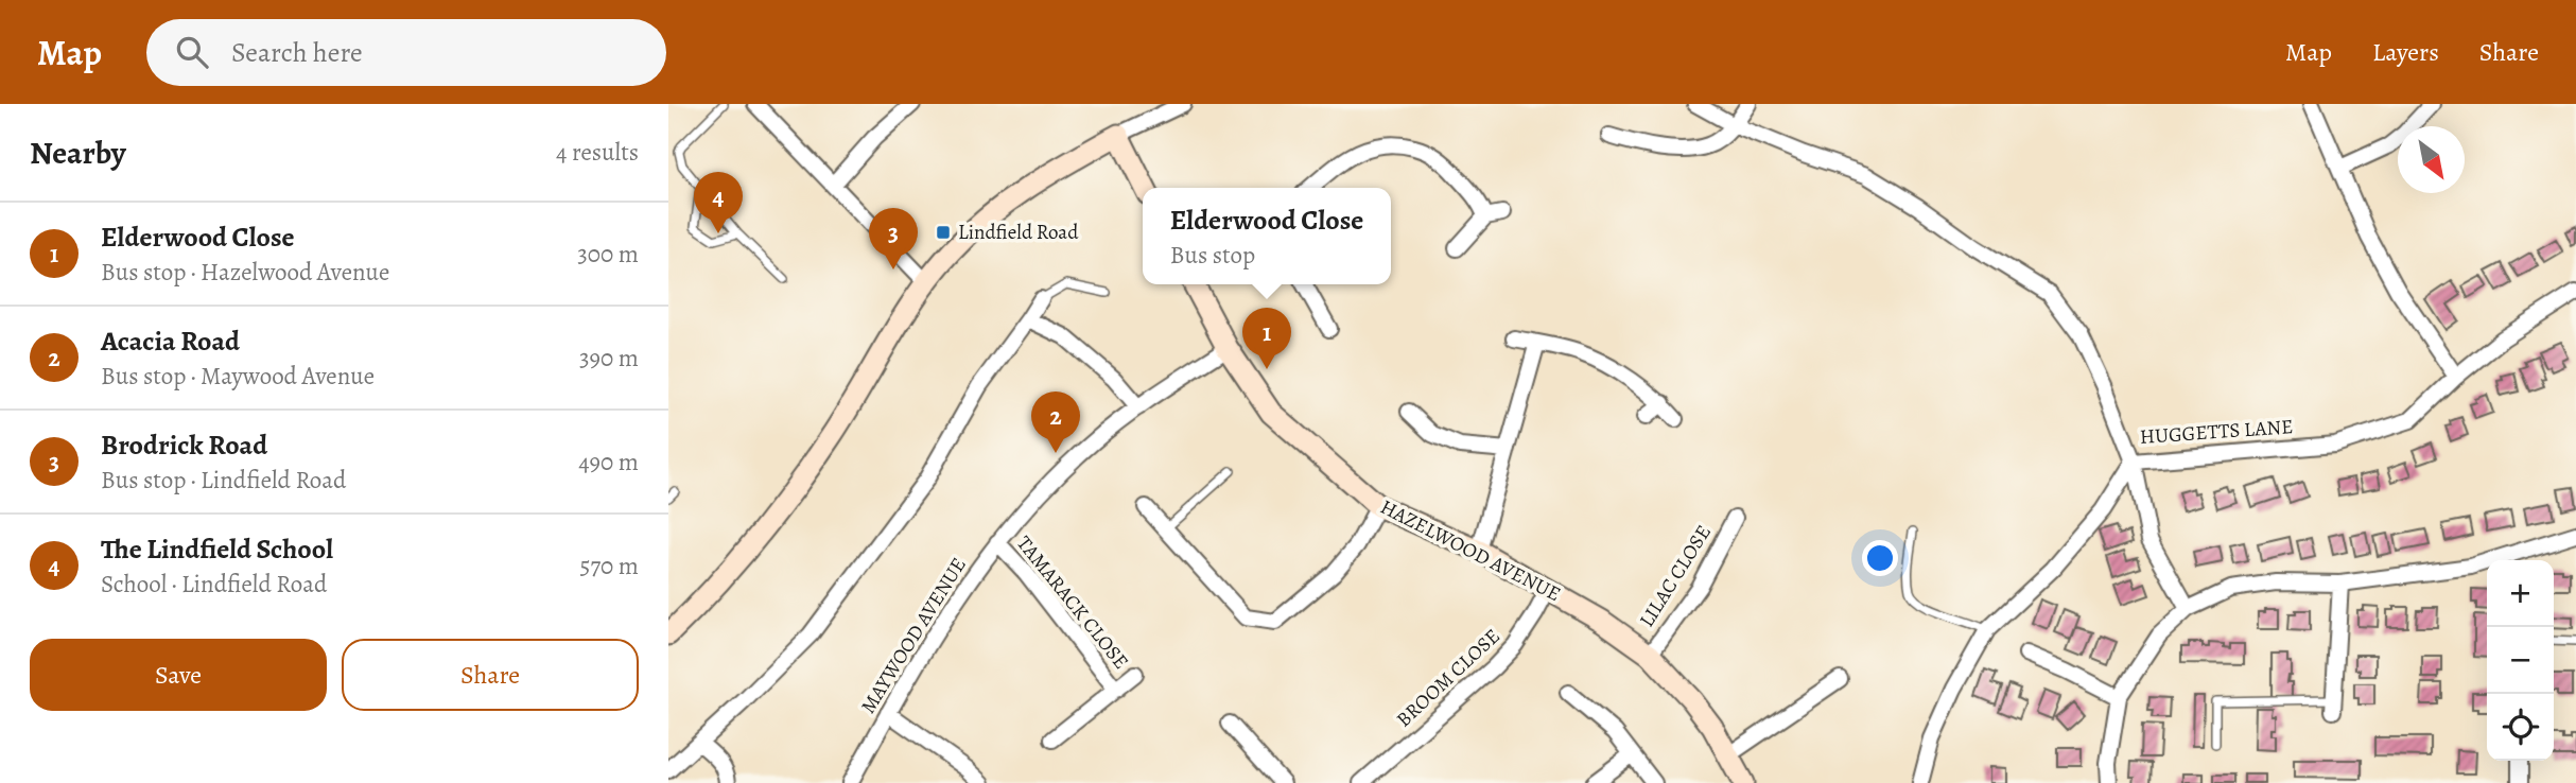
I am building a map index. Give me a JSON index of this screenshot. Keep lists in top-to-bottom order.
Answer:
{
  "streets": {
    "street": [
      "HUGGETTS LANE",
      "HAZELWOOD AVENUE",
      "LILAC CLOSE",
      "TAMARACK CLOSE",
      "MAYWOOD AVENUE",
      "BROOM CLOSE"
    ]
  },
  "crossings": [
    ["HAZELWOOD AVENUE", "LILAC CLOSE"],
    ["HAZELWOOD AVENUE", "MAYWOOD AVENUE"],
    ["HAZELWOOD AVENUE", "BROOM CLOSE"],
    ["TAMARACK CLOSE", "MAYWOOD AVENUE"]
  ],
  "places": {
    "transit": ["Lindfield Road"]
  },
  "north": "bottom right",
  "page": {
    "header": "Map",
    "search": "Search here",
    "nav": ["Map", "Layers", "Share"],
    "heading": ["Nearby", "4 results"],
    "pins": [
      "4",
      "3",
      "1",
      "2"
    ],
    "popup": ["Elderwood Close", "Bus stop"],
    "list": [
      {
        "mark": "1",
        "name": "Elderwood Close",
        "note": "Bus stop · Hazelwood Avenue",
        "value": "300 m"
      },
      {
        "mark": "2",
        "name": "Acacia Road",
        "note": "Bus stop · Maywood Avenue",
        "value": "390 m"
      },
      {
        "mark": "3",
        "name": "Brodrick Road",
        "note": "Bus stop · Lindfield Road",
        "value": "490 m"
      },
      {
        "mark": "4",
        "name": "The Lindfield School",
        "note": "School · Lindfield Road",
        "value": "570 m"
      }
    ],
    "map_buttons": ["+", "−"],
    "buttons": ["Save", "Share"]
  }
}
